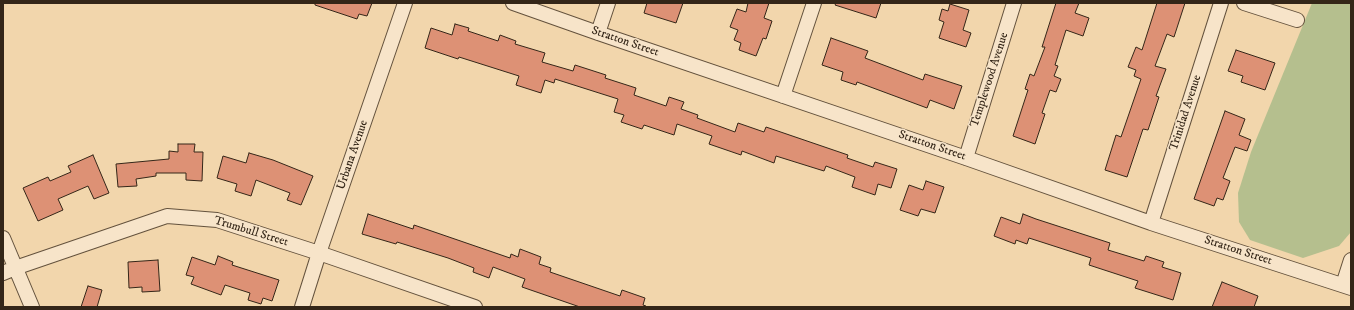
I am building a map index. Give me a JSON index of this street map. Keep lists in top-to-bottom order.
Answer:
{
  "streets": {
    "street": [
      "Stratton Street",
      "Templewood Avenue",
      "Trinidad Avenue",
      "Urbana Avenue",
      "Trumbull Street"
    ]
  },
  "crossings": [
    ["Stratton Street", "Templewood Avenue"],
    ["Stratton Street", "Trinidad Avenue"],
    ["Urbana Avenue", "Trumbull Street"]
  ]
}
